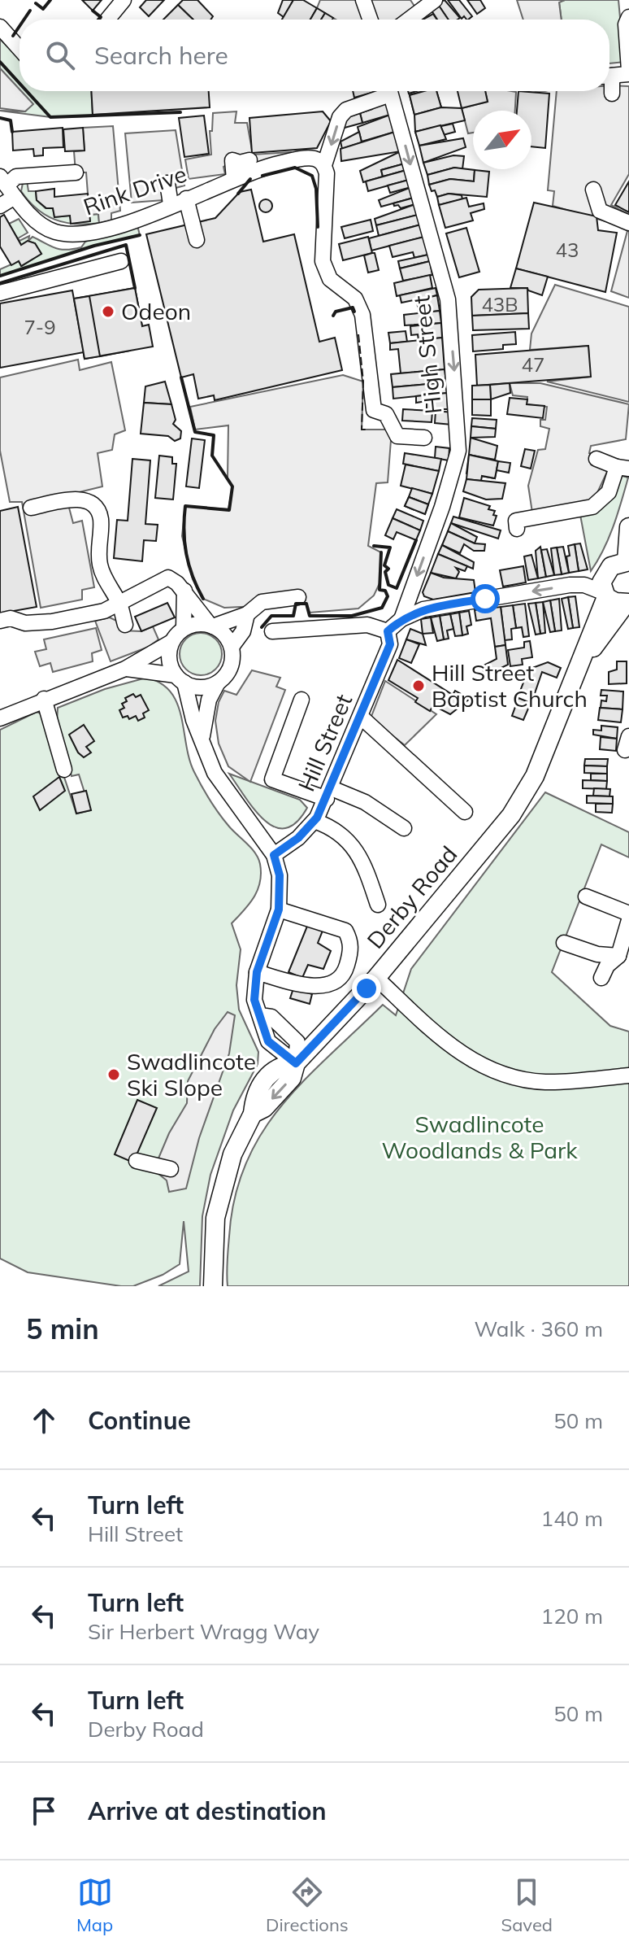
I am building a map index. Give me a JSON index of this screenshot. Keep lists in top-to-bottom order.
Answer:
{
  "streets": {
    "main road": ["Derby Road"],
    "street": ["Rink Drive", "High Street", "Hill Street"]
  },
  "one_way": ["High Street"],
  "parks": ["Swadlincote Woodlands & Park"],
  "places": ["Odeon", "Hill Street Baptist Church", "Swadlincote Ski Slope"],
  "house_numbers": [
    "43",
    "43B",
    "7-9",
    "47"
  ],
  "north": "top right",
  "page": {
    "search": "Search here",
    "heading": ["5 min", "Walk · 360 m"],
    "list": [
      ["Continue", "50 m"],
      ["Turn left", "Hill Street", "140 m"],
      ["Turn left", "Sir Herbert Wragg Way", "120 m"],
      ["Turn left", "Derby Road", "50 m"],
      "Arrive at destination"
    ],
    "nav": ["Map", "Directions", "Saved"]
  }
}
